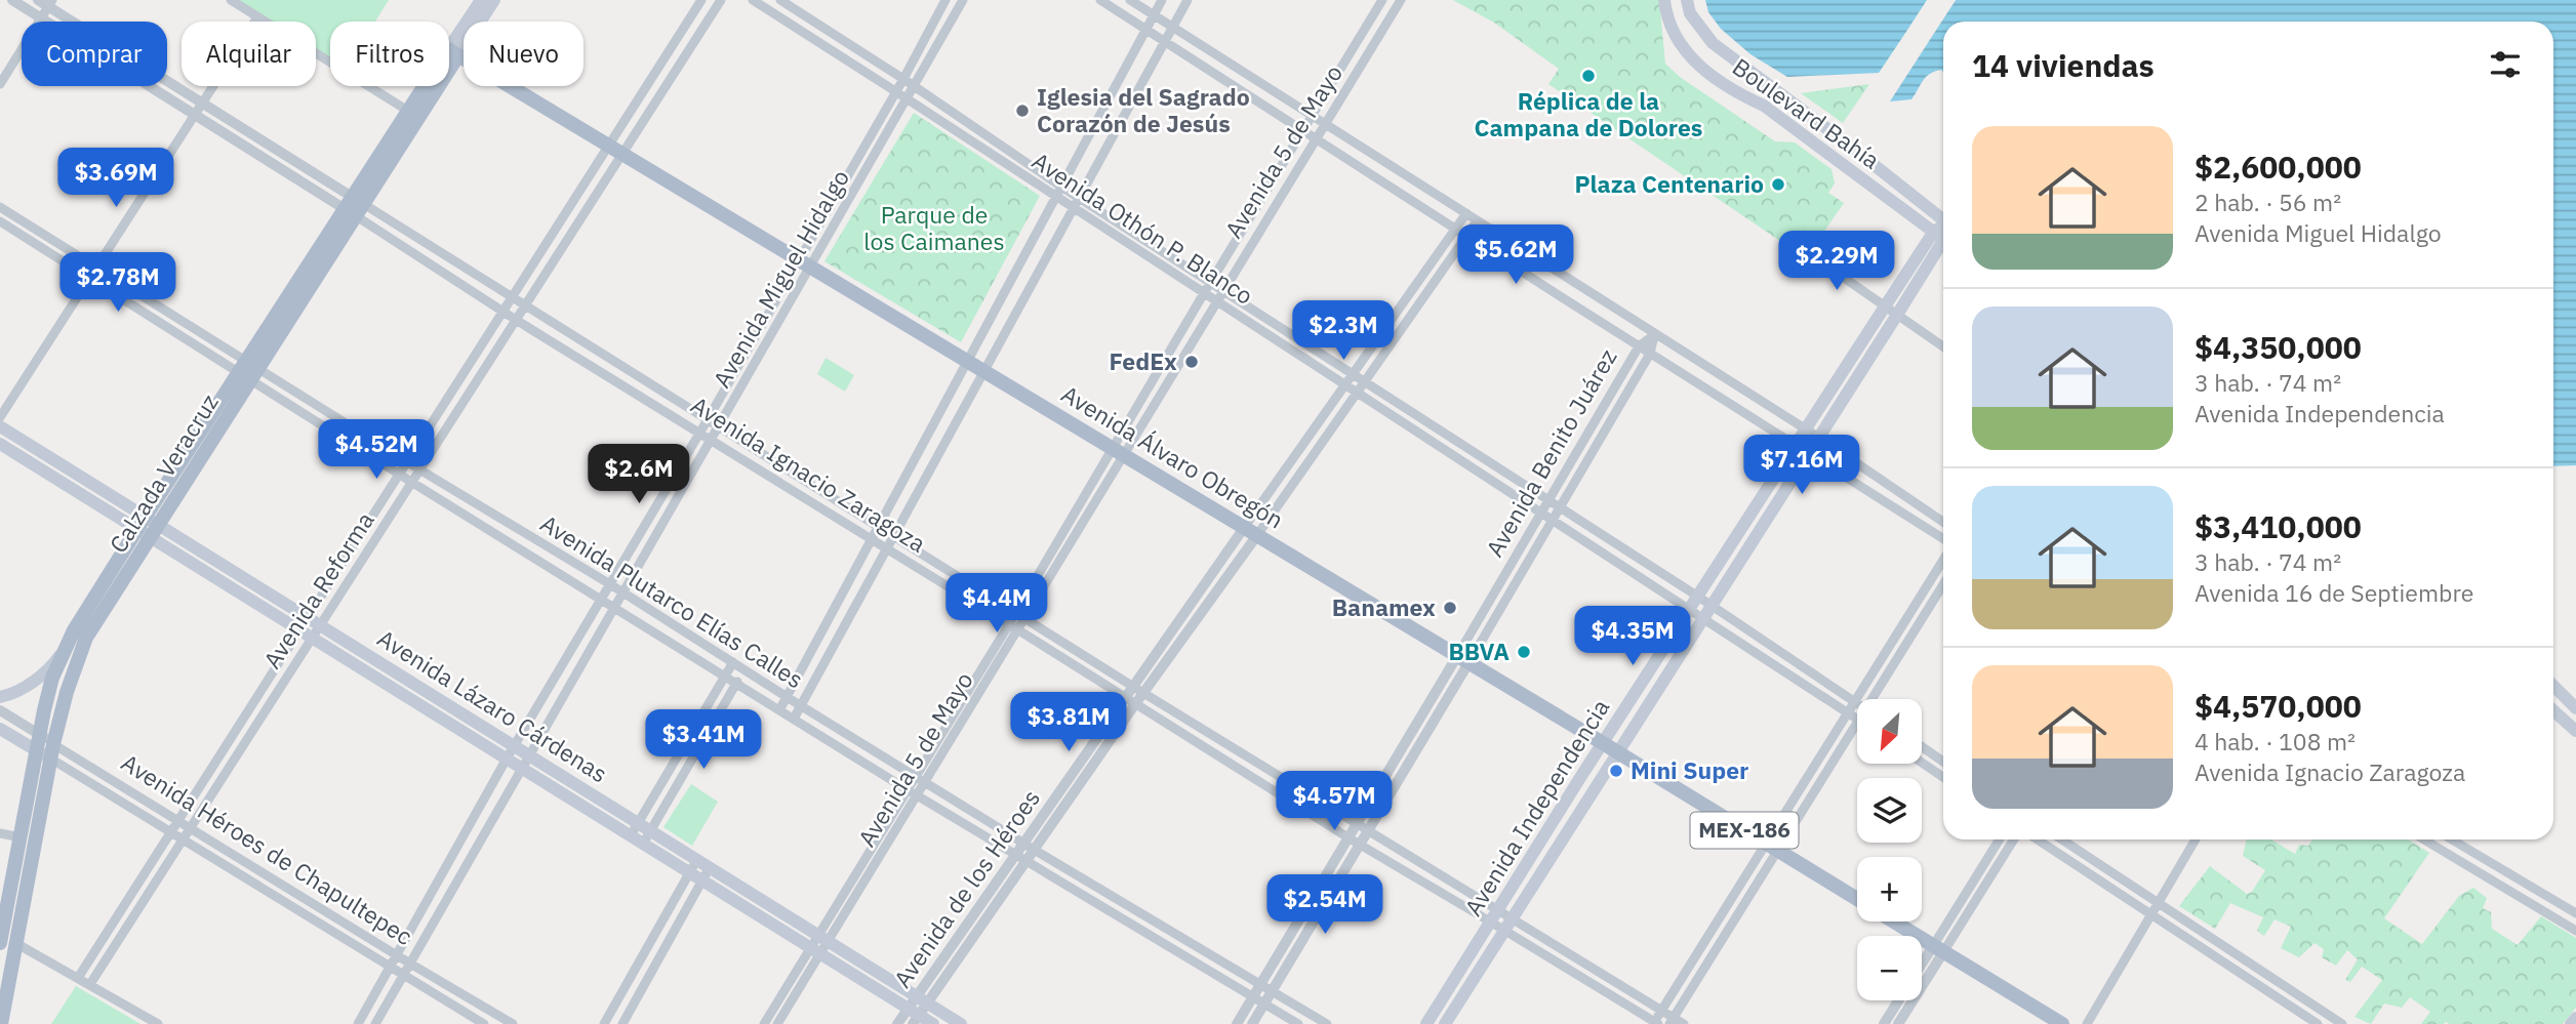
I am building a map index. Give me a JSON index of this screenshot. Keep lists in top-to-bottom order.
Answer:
{
  "streets": {
    "main road": [
      "Boulevard Bahía",
      "Avenida Álvaro Obregón",
      "Calzada Veracruz",
      "Avenida Lázaro Cárdenas",
      "Avenida Independencia",
      "MEX-186",
      "Avenida Héroes de Chapultepec"
    ],
    "street": [
      "Avenida 5 de Mayo",
      "Avenida Othón P. Blanco",
      "Avenida Miguel Hidalgo",
      "Avenida Benito Juárez",
      "Avenida Ignacio Zaragoza",
      "Avenida Reforma",
      "Avenida Plutarco Elías Calles",
      "Avenida de los Héroes"
    ]
  },
  "crossings": [
    ["Boulevard Bahía", "Avenida Independencia"],
    ["Avenida 5 de Mayo", "Avenida Othón P. Blanco"],
    ["Avenida 5 de Mayo", "Avenida Álvaro Obregón"],
    ["Avenida 5 de Mayo", "Avenida Ignacio Zaragoza"],
    ["Avenida 5 de Mayo", "Avenida Plutarco Elías Calles"],
    ["Avenida 5 de Mayo", "Avenida Lázaro Cárdenas"],
    ["Avenida Othón P. Blanco", "Avenida Miguel Hidalgo"],
    ["Avenida Othón P. Blanco", "Avenida Benito Juárez"],
    ["Avenida Othón P. Blanco", "Avenida Independencia"],
    ["Avenida Othón P. Blanco", "Avenida de los Héroes"],
    ["Avenida Miguel Hidalgo", "Avenida Álvaro Obregón"],
    ["Avenida Miguel Hidalgo", "Avenida Ignacio Zaragoza"],
    ["Avenida Miguel Hidalgo", "Avenida Plutarco Elías Calles"],
    ["Avenida Miguel Hidalgo", "Avenida Lázaro Cárdenas"],
    ["Avenida Miguel Hidalgo", "Avenida Héroes de Chapultepec"],
    ["Avenida Benito Juárez", "Avenida Álvaro Obregón"],
    ["Avenida Benito Juárez", "Avenida Ignacio Zaragoza"],
    ["Avenida Benito Juárez", "Avenida Plutarco Elías Calles"],
    ["Avenida Álvaro Obregón", "Calzada Veracruz"],
    ["Avenida Álvaro Obregón", "Avenida Reforma"],
    ["Avenida Álvaro Obregón", "Avenida Independencia"],
    ["Avenida Álvaro Obregón", "Avenida de los Héroes"],
    ["Calzada Veracruz", "Avenida Ignacio Zaragoza"],
    ["Calzada Veracruz", "Avenida Plutarco Elías Calles"],
    ["Calzada Veracruz", "Avenida Lázaro Cárdenas"],
    ["Calzada Veracruz", "Avenida Héroes de Chapultepec"],
    ["Avenida Ignacio Zaragoza", "Avenida Reforma"],
    ["Avenida Ignacio Zaragoza", "Avenida Independencia"],
    ["Avenida Ignacio Zaragoza", "Avenida de los Héroes"],
    ["Avenida Reforma", "Avenida Plutarco Elías Calles"],
    ["Avenida Reforma", "Avenida Lázaro Cárdenas"],
    ["Avenida Reforma", "Avenida Héroes de Chapultepec"],
    ["Avenida Plutarco Elías Calles", "Avenida de los Héroes"],
    ["Avenida Lázaro Cárdenas", "Avenida de los Héroes"]
  ],
  "parks": ["Parque de los Caimanes"],
  "places": [
    "Réplica de la Campana de Dolores",
    "Iglesia del Sagrado Corazón de Jesús",
    "Plaza Centenario",
    "FedEx",
    "Banamex",
    "BBVA",
    "Mini Super"
  ],
  "north": "bottom left",
  "page": {
    "chip": [
      "Comprar",
      "Alquilar",
      "Filtros",
      "Nuevo"
    ],
    "heading": "14 viviendas",
    "list": [
      {
        "name": "$2,600,000",
        "note": "2 hab. · 56 m² · Avenida Miguel Hidalgo"
      },
      {
        "name": "$4,350,000",
        "note": "3 hab. · 74 m² · Avenida Independencia"
      },
      {
        "name": "$3,410,000",
        "note": "3 hab. · 74 m² · Avenida 16 de Septiembre"
      },
      {
        "name": "$4,570,000",
        "note": "4 hab. · 108 m² · Avenida Ignacio Zaragoza"
      }
    ],
    "price": [
      "$3.69M",
      "$5.62M",
      "$2.29M",
      "$2.78M",
      "$2.3M",
      "$4.52M",
      "$7.16M",
      "$2.6M",
      "$4.4M",
      "$4.35M",
      "$3.81M",
      "$3.41M",
      "$4.57M",
      "$2.54M"
    ],
    "map_buttons": ["+", "−"]
  }
}
